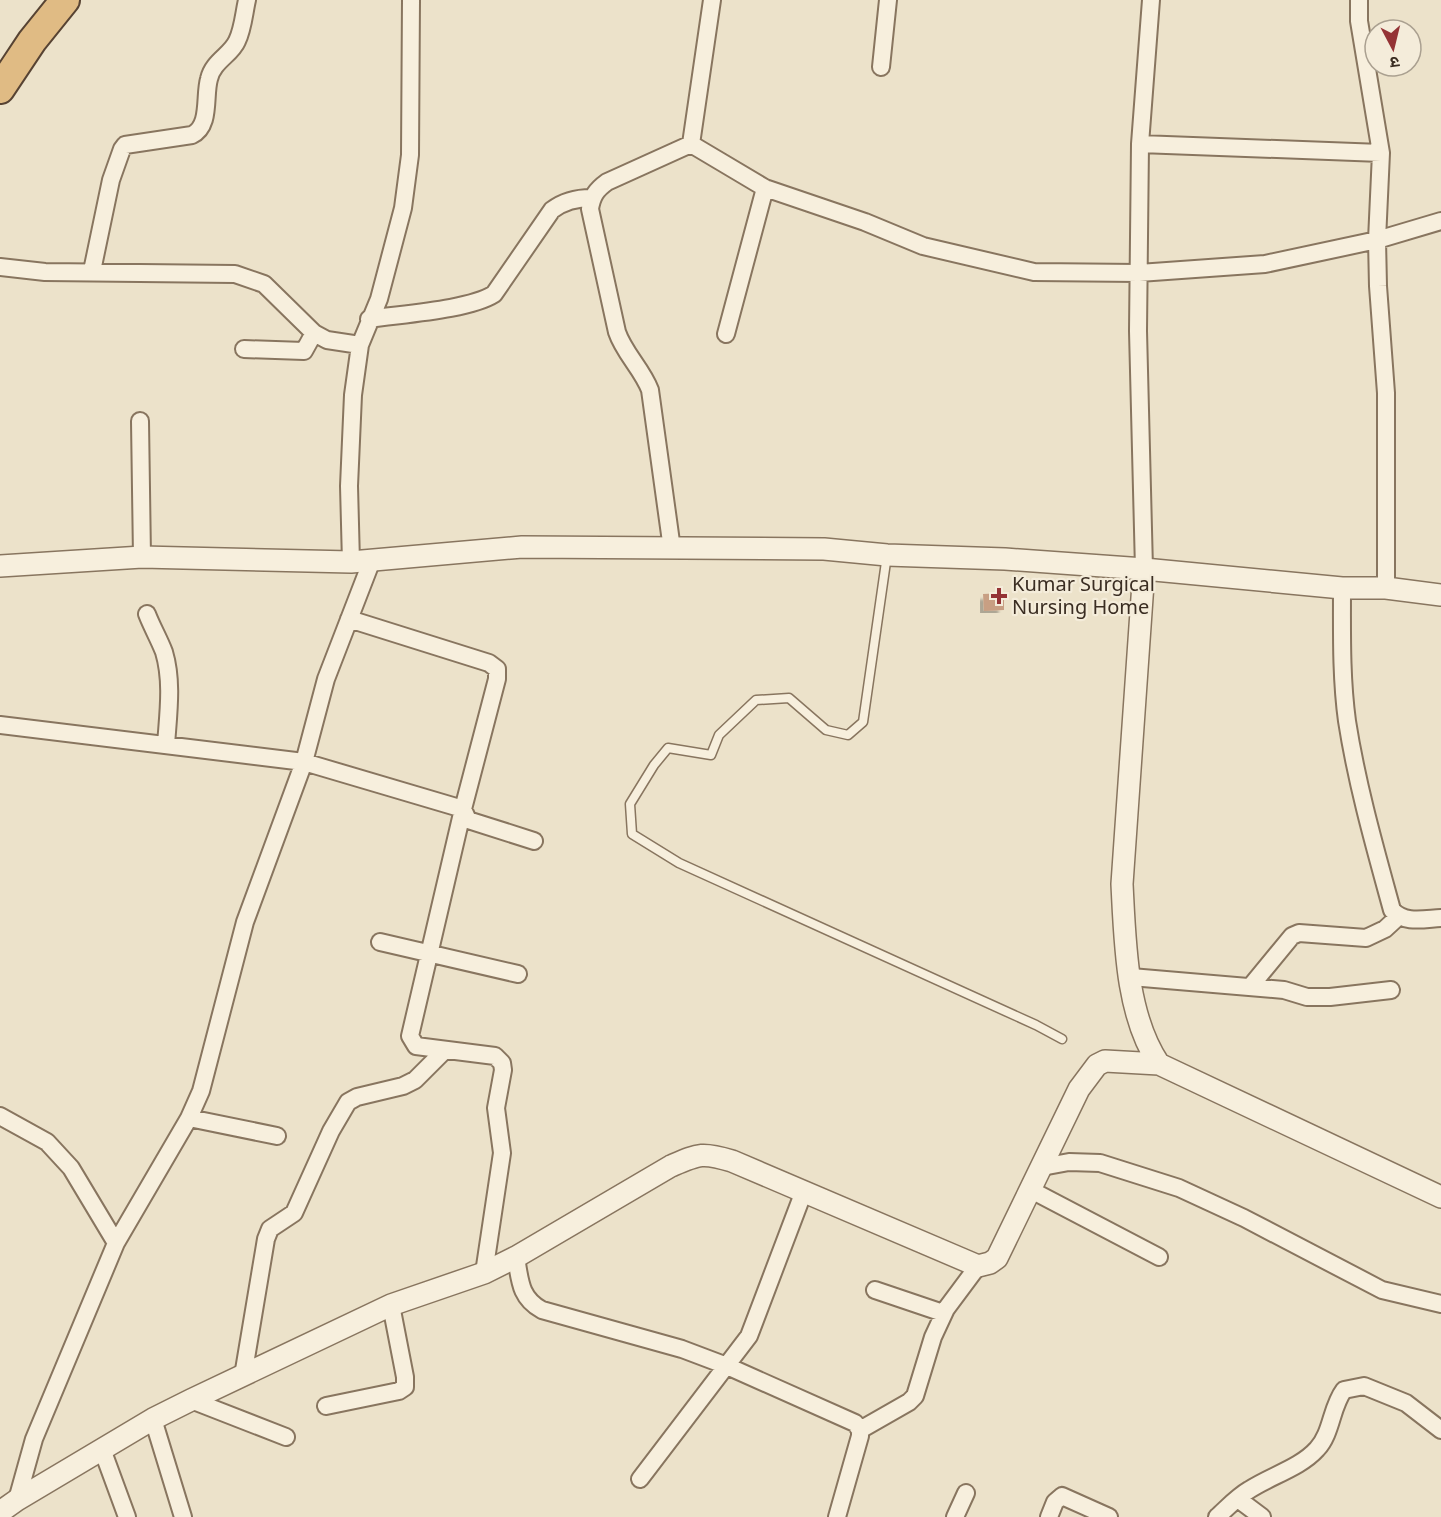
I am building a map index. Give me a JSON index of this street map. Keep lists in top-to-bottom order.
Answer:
{
  "places": {
    "health": ["Kumar Surgical Nursing Home"]
  },
  "north": "bottom"
}
